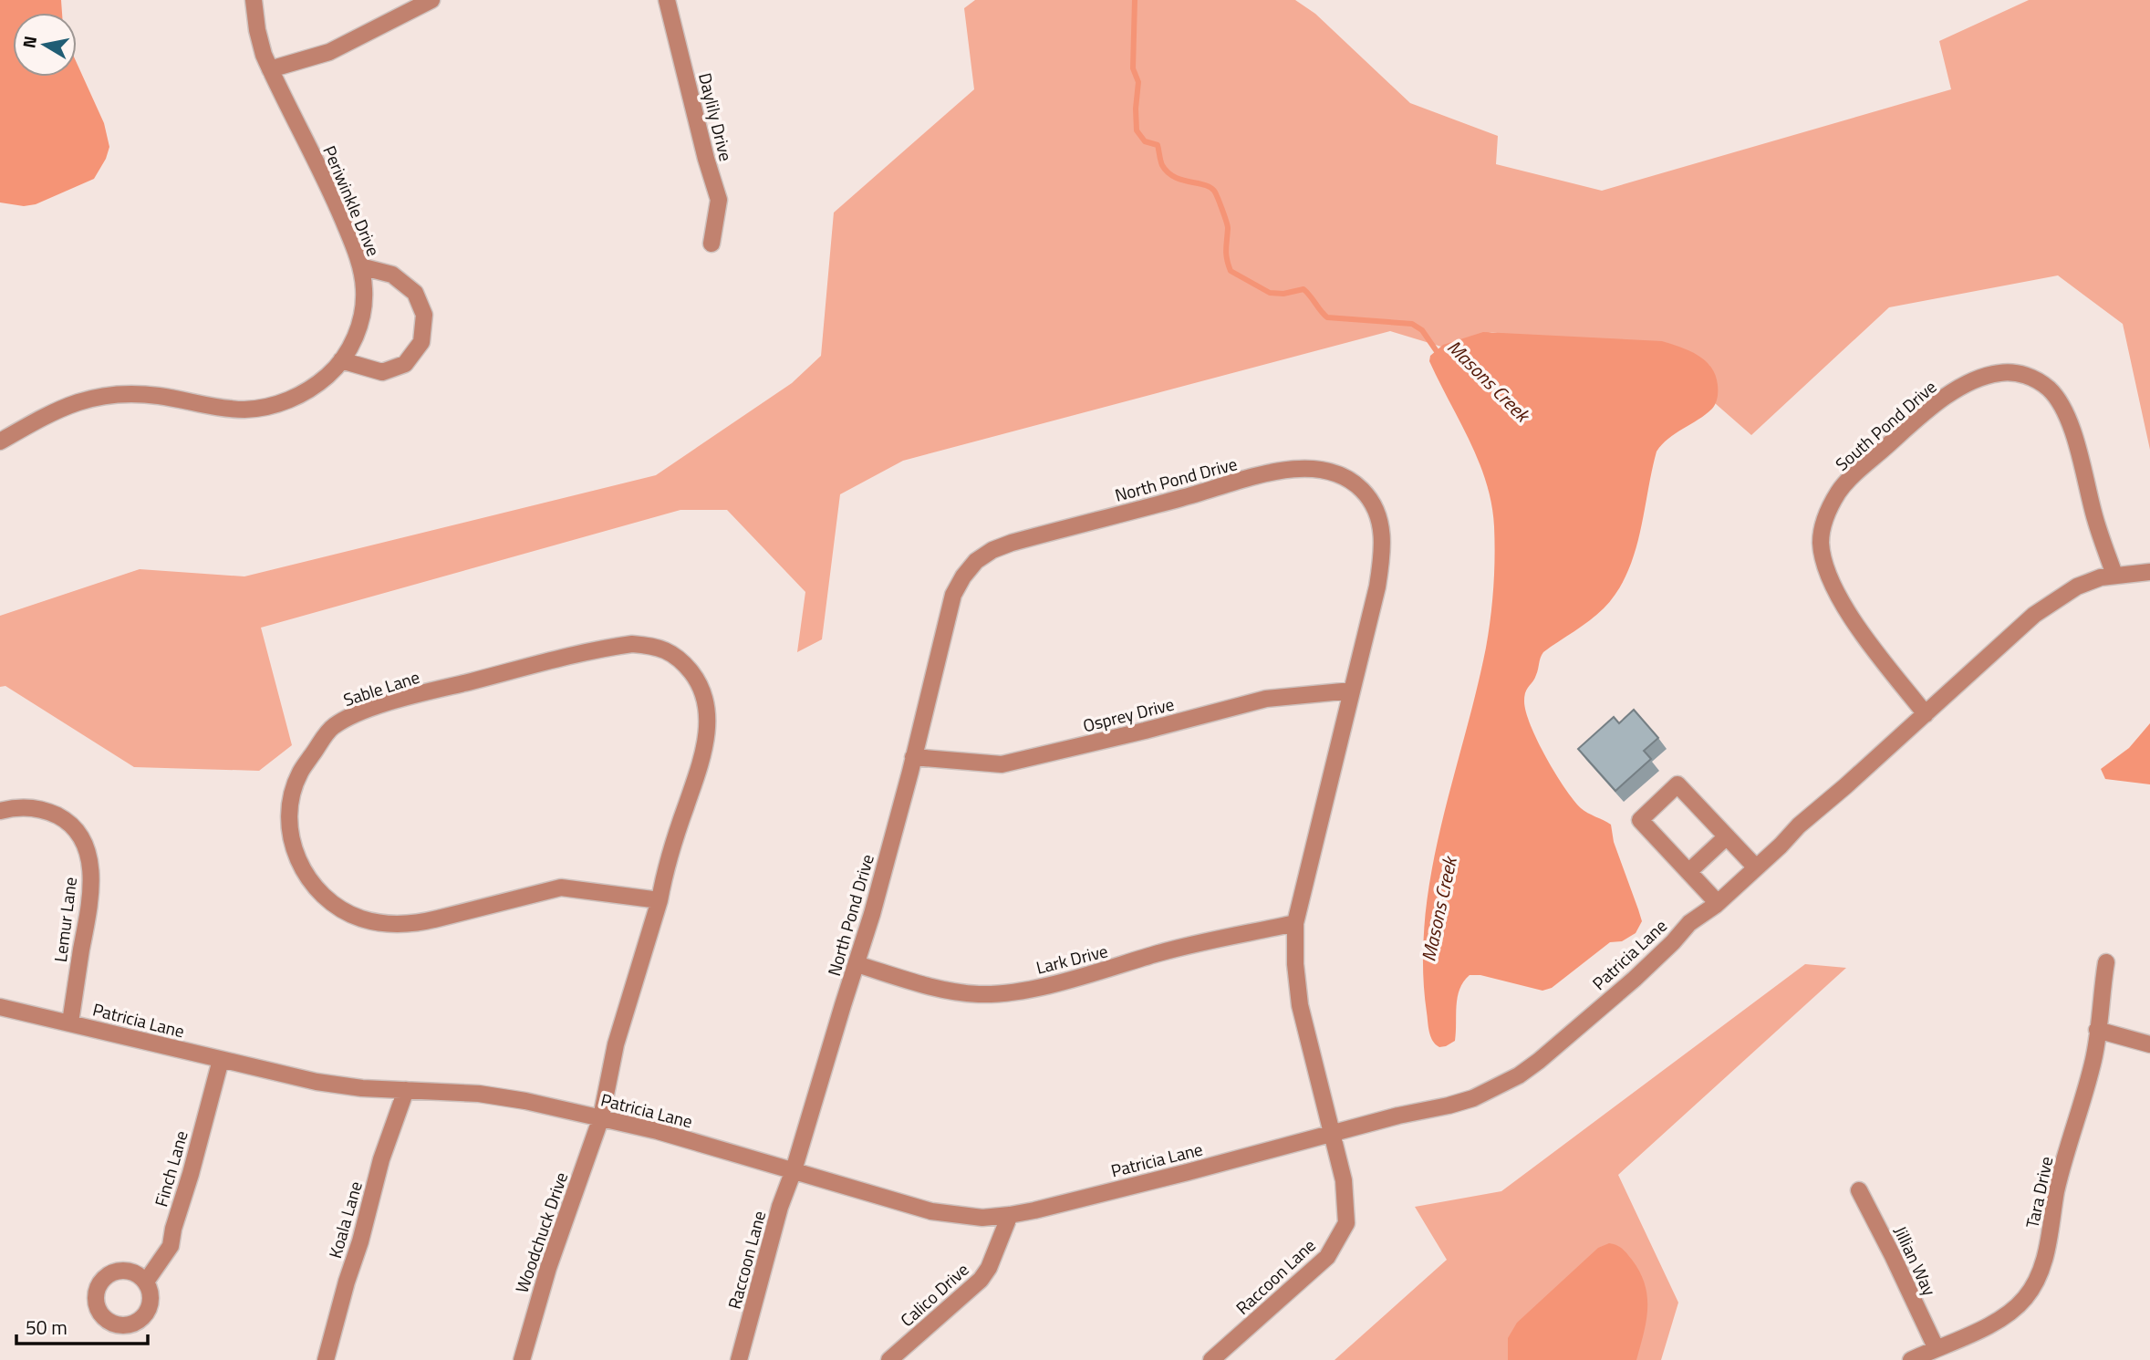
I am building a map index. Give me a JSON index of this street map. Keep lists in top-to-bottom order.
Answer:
{
  "streets": {
    "street": [
      "Daylily Drive",
      "Periwinkle Drive",
      "South Pond Drive",
      "North Pond Drive",
      "Sable Lane",
      "Osprey Drive",
      "Lemur Lane",
      "Patricia Lane",
      "Lark Drive",
      "Finch Lane",
      "Tara Drive",
      "Koala Lane",
      "Woodchuck Drive",
      "Raccoon Lane",
      "Jillian Way",
      "Calico Drive"
    ]
  },
  "crossings": [
    ["South Pond Drive", "Patricia Lane"],
    ["North Pond Drive", "Osprey Drive"],
    ["North Pond Drive", "Patricia Lane"],
    ["North Pond Drive", "Lark Drive"],
    ["North Pond Drive", "Raccoon Lane"],
    ["Sable Lane", "Patricia Lane"],
    ["Sable Lane", "Woodchuck Drive"],
    ["Lemur Lane", "Patricia Lane"],
    ["Patricia Lane", "Finch Lane"],
    ["Patricia Lane", "Koala Lane"],
    ["Patricia Lane", "Woodchuck Drive"],
    ["Patricia Lane", "Raccoon Lane"],
    ["Patricia Lane", "Calico Drive"],
    ["Tara Drive", "Jillian Way"]
  ],
  "water": ["Masons Creek"],
  "scale_bar": "50 m",
  "north": "left"
}
